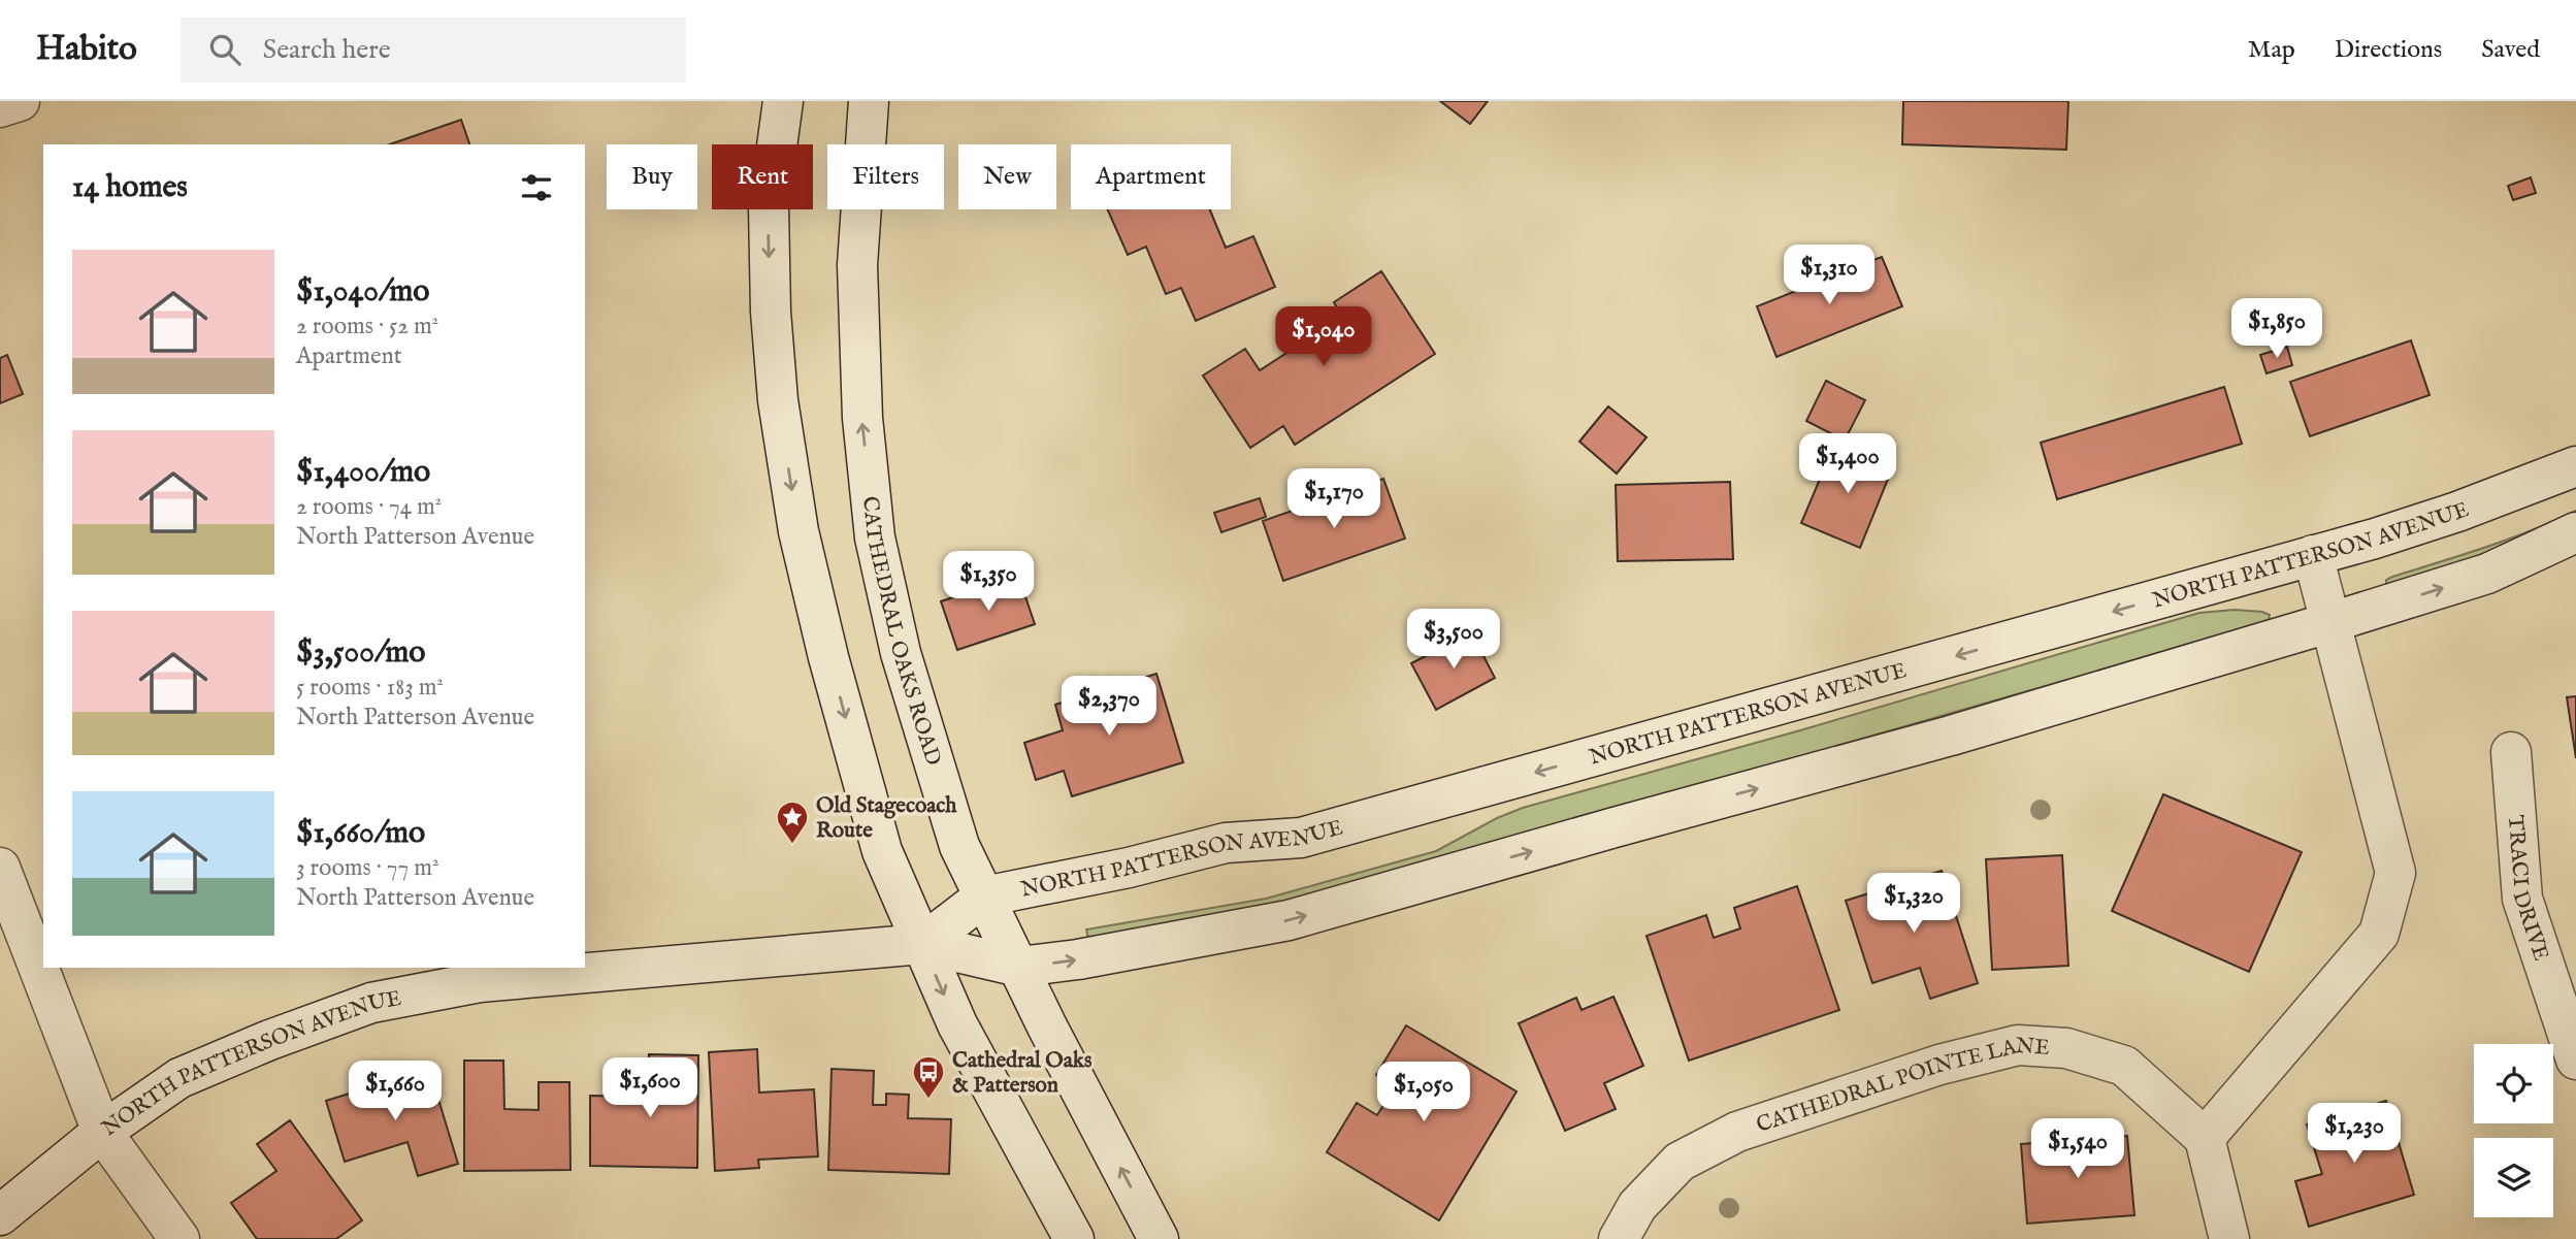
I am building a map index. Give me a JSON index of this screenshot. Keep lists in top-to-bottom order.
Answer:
{
  "streets": {
    "main road": [
      "NORTH PATTERSON AVENUE",
      "CATHEDRAL OAKS ROAD",
      "TRACI DRIVE",
      "CATHEDRAL POINTE LANE"
    ]
  },
  "crossings": [
    ["NORTH PATTERSON AVENUE", "CATHEDRAL OAKS ROAD"]
  ],
  "places": {
    "place": ["Old Stagecoach Route"],
    "bus stop": ["Cathedral Oaks & Patterson"]
  },
  "page": {
    "header": "Habito",
    "search": "Search here",
    "nav": ["Map", "Directions", "Saved"],
    "chip": [
      "Buy",
      "Rent",
      "Filters",
      "New",
      "Apartment"
    ],
    "heading": "14 homes",
    "list": [
      {
        "name": "$1,040/mo",
        "note": "2 rooms · 52 m² · Apartment"
      },
      {
        "name": "$1,400/mo",
        "note": "2 rooms · 74 m² · North Patterson Avenue"
      },
      {
        "name": "$3,500/mo",
        "note": "5 rooms · 183 m² · North Patterson Avenue"
      },
      {
        "name": "$1,660/mo",
        "note": "3 rooms · 77 m² · North Patterson Avenue"
      }
    ],
    "price": [
      "$1,310",
      "$1,850",
      "$1,040",
      "$1,400",
      "$1,170",
      "$1,350",
      "$3,500",
      "$2,370",
      "$1,320",
      "$1,600",
      "$1,660",
      "$1,050",
      "$1,230",
      "$1,540"
    ]
  }
}
